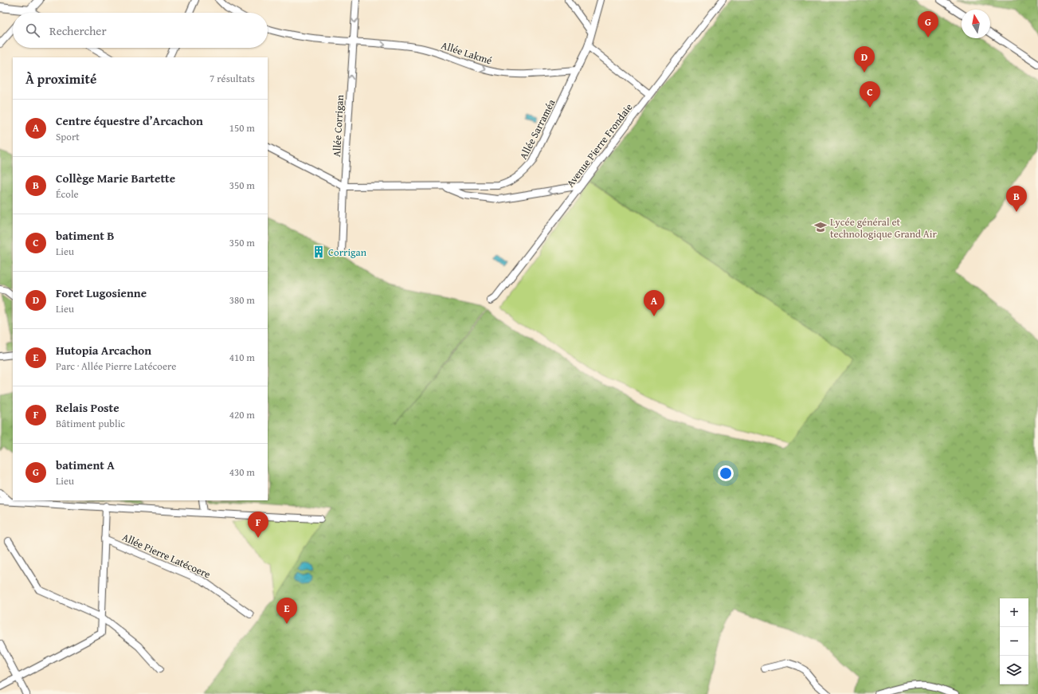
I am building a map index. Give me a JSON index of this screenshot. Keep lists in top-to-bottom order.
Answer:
{
  "streets": {
    "street": [
      "Allée Lakmé",
      "Allée Corrigan",
      "Allée Sarraméa",
      "Avenue Pierre Frondaie",
      "Allée Pierre Latécoere"
    ]
  },
  "crossings": [
    ["Allée Lakmé", "Allée Corrigan"],
    ["Allée Lakmé", "Allée Sarraméa"],
    ["Allée Corrigan", "Allée Sarraméa"]
  ],
  "one_way": ["Allée Lakmé"],
  "places": {
    "school or university": ["Lycée général et technologique Grand Air"],
    "building": ["Corrigan"]
  },
  "north": "top",
  "page": {
    "pins": [
      "G",
      "D",
      "C",
      "B",
      "A",
      "F",
      "E"
    ],
    "search": "Rechercher",
    "heading": ["À proximité", "7 résultats"],
    "list": [
      {
        "mark": "A",
        "name": "Centre équestre d’Arcachon",
        "note": "Sport",
        "value": "150 m"
      },
      {
        "mark": "B",
        "name": "Collège Marie Bartette",
        "note": "École",
        "value": "350 m"
      },
      {
        "mark": "C",
        "name": "batiment B",
        "note": "Lieu",
        "value": "350 m"
      },
      {
        "mark": "D",
        "name": "Foret Lugosienne",
        "note": "Lieu",
        "value": "380 m"
      },
      {
        "mark": "E",
        "name": "Hutopia Arcachon",
        "note": "Parc · Allée Pierre Latécoere",
        "value": "410 m"
      },
      {
        "mark": "F",
        "name": "Relais Poste",
        "note": "Bâtiment public",
        "value": "420 m"
      },
      {
        "mark": "G",
        "name": "batiment A",
        "note": "Lieu",
        "value": "430 m"
      }
    ],
    "map_buttons": ["+", "−"]
  }
}
